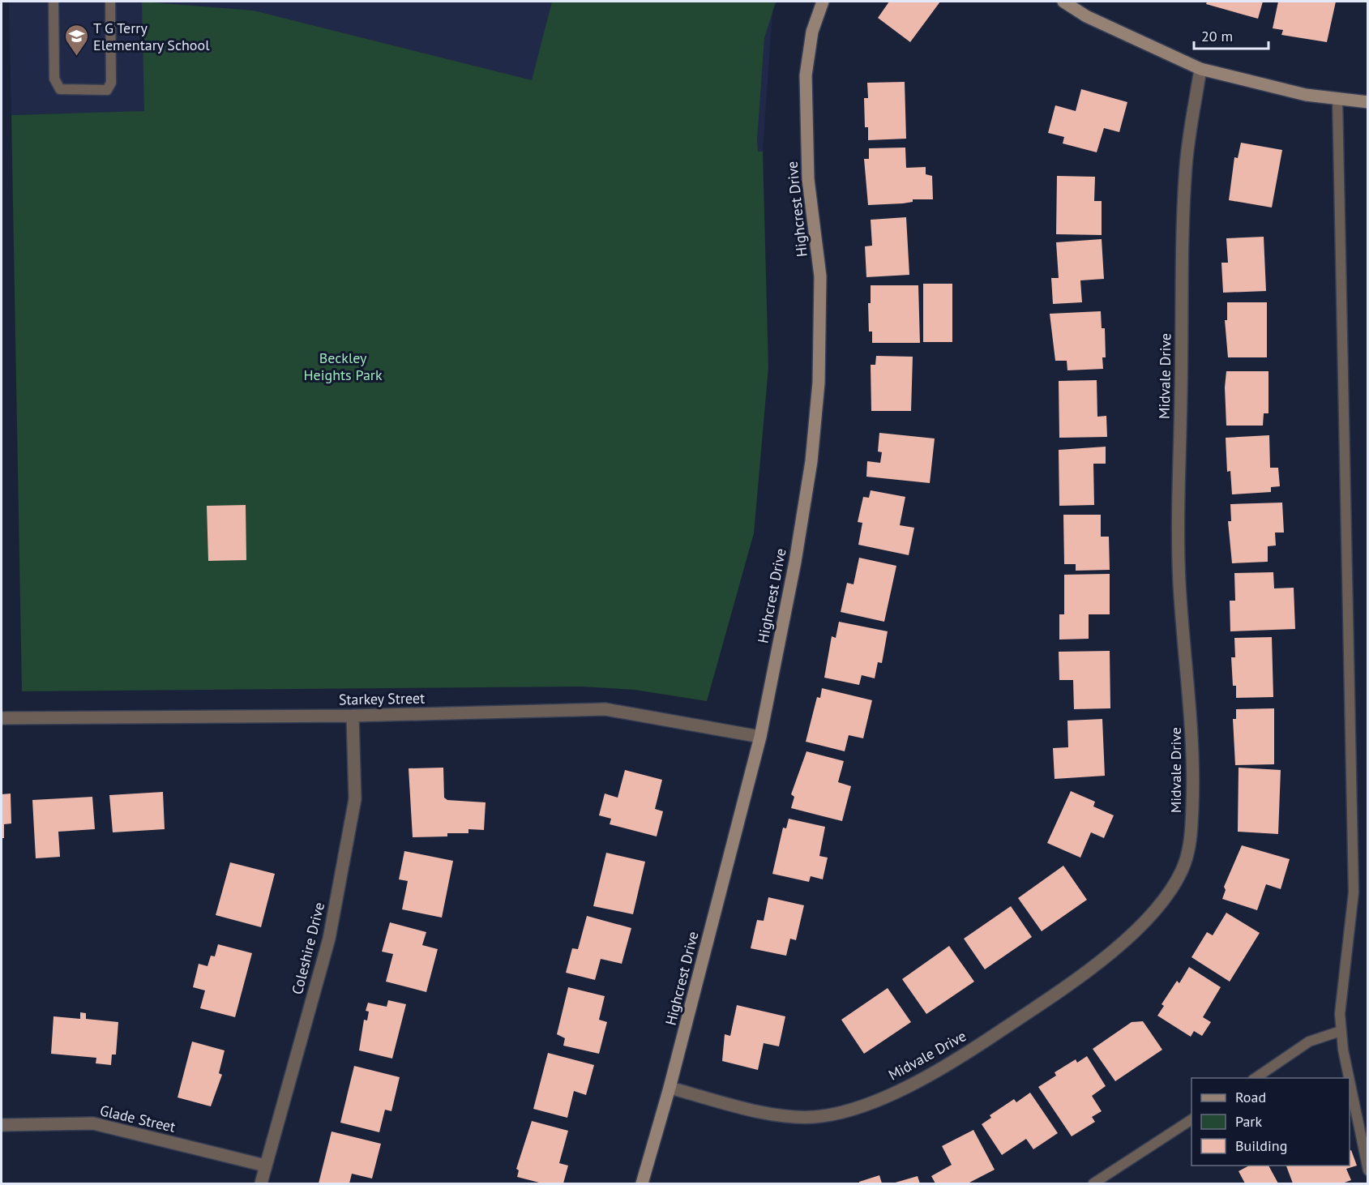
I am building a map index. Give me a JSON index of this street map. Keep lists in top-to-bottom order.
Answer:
{
  "streets": {
    "street": [
      "Highcrest Drive",
      "Midvale Drive",
      "Starkey Street",
      "Coleshire Drive",
      "Glade Street"
    ]
  },
  "crossings": [
    ["Highcrest Drive", "Midvale Drive"],
    ["Highcrest Drive", "Starkey Street"],
    ["Starkey Street", "Coleshire Drive"],
    ["Coleshire Drive", "Glade Street"]
  ],
  "parks": ["Beckley Heights Park"],
  "places": {
    "school or university": ["T G Terry Elementary School"]
  },
  "legend": ["Road", "Park", "Building"],
  "scale_bar": "20 m"
}
